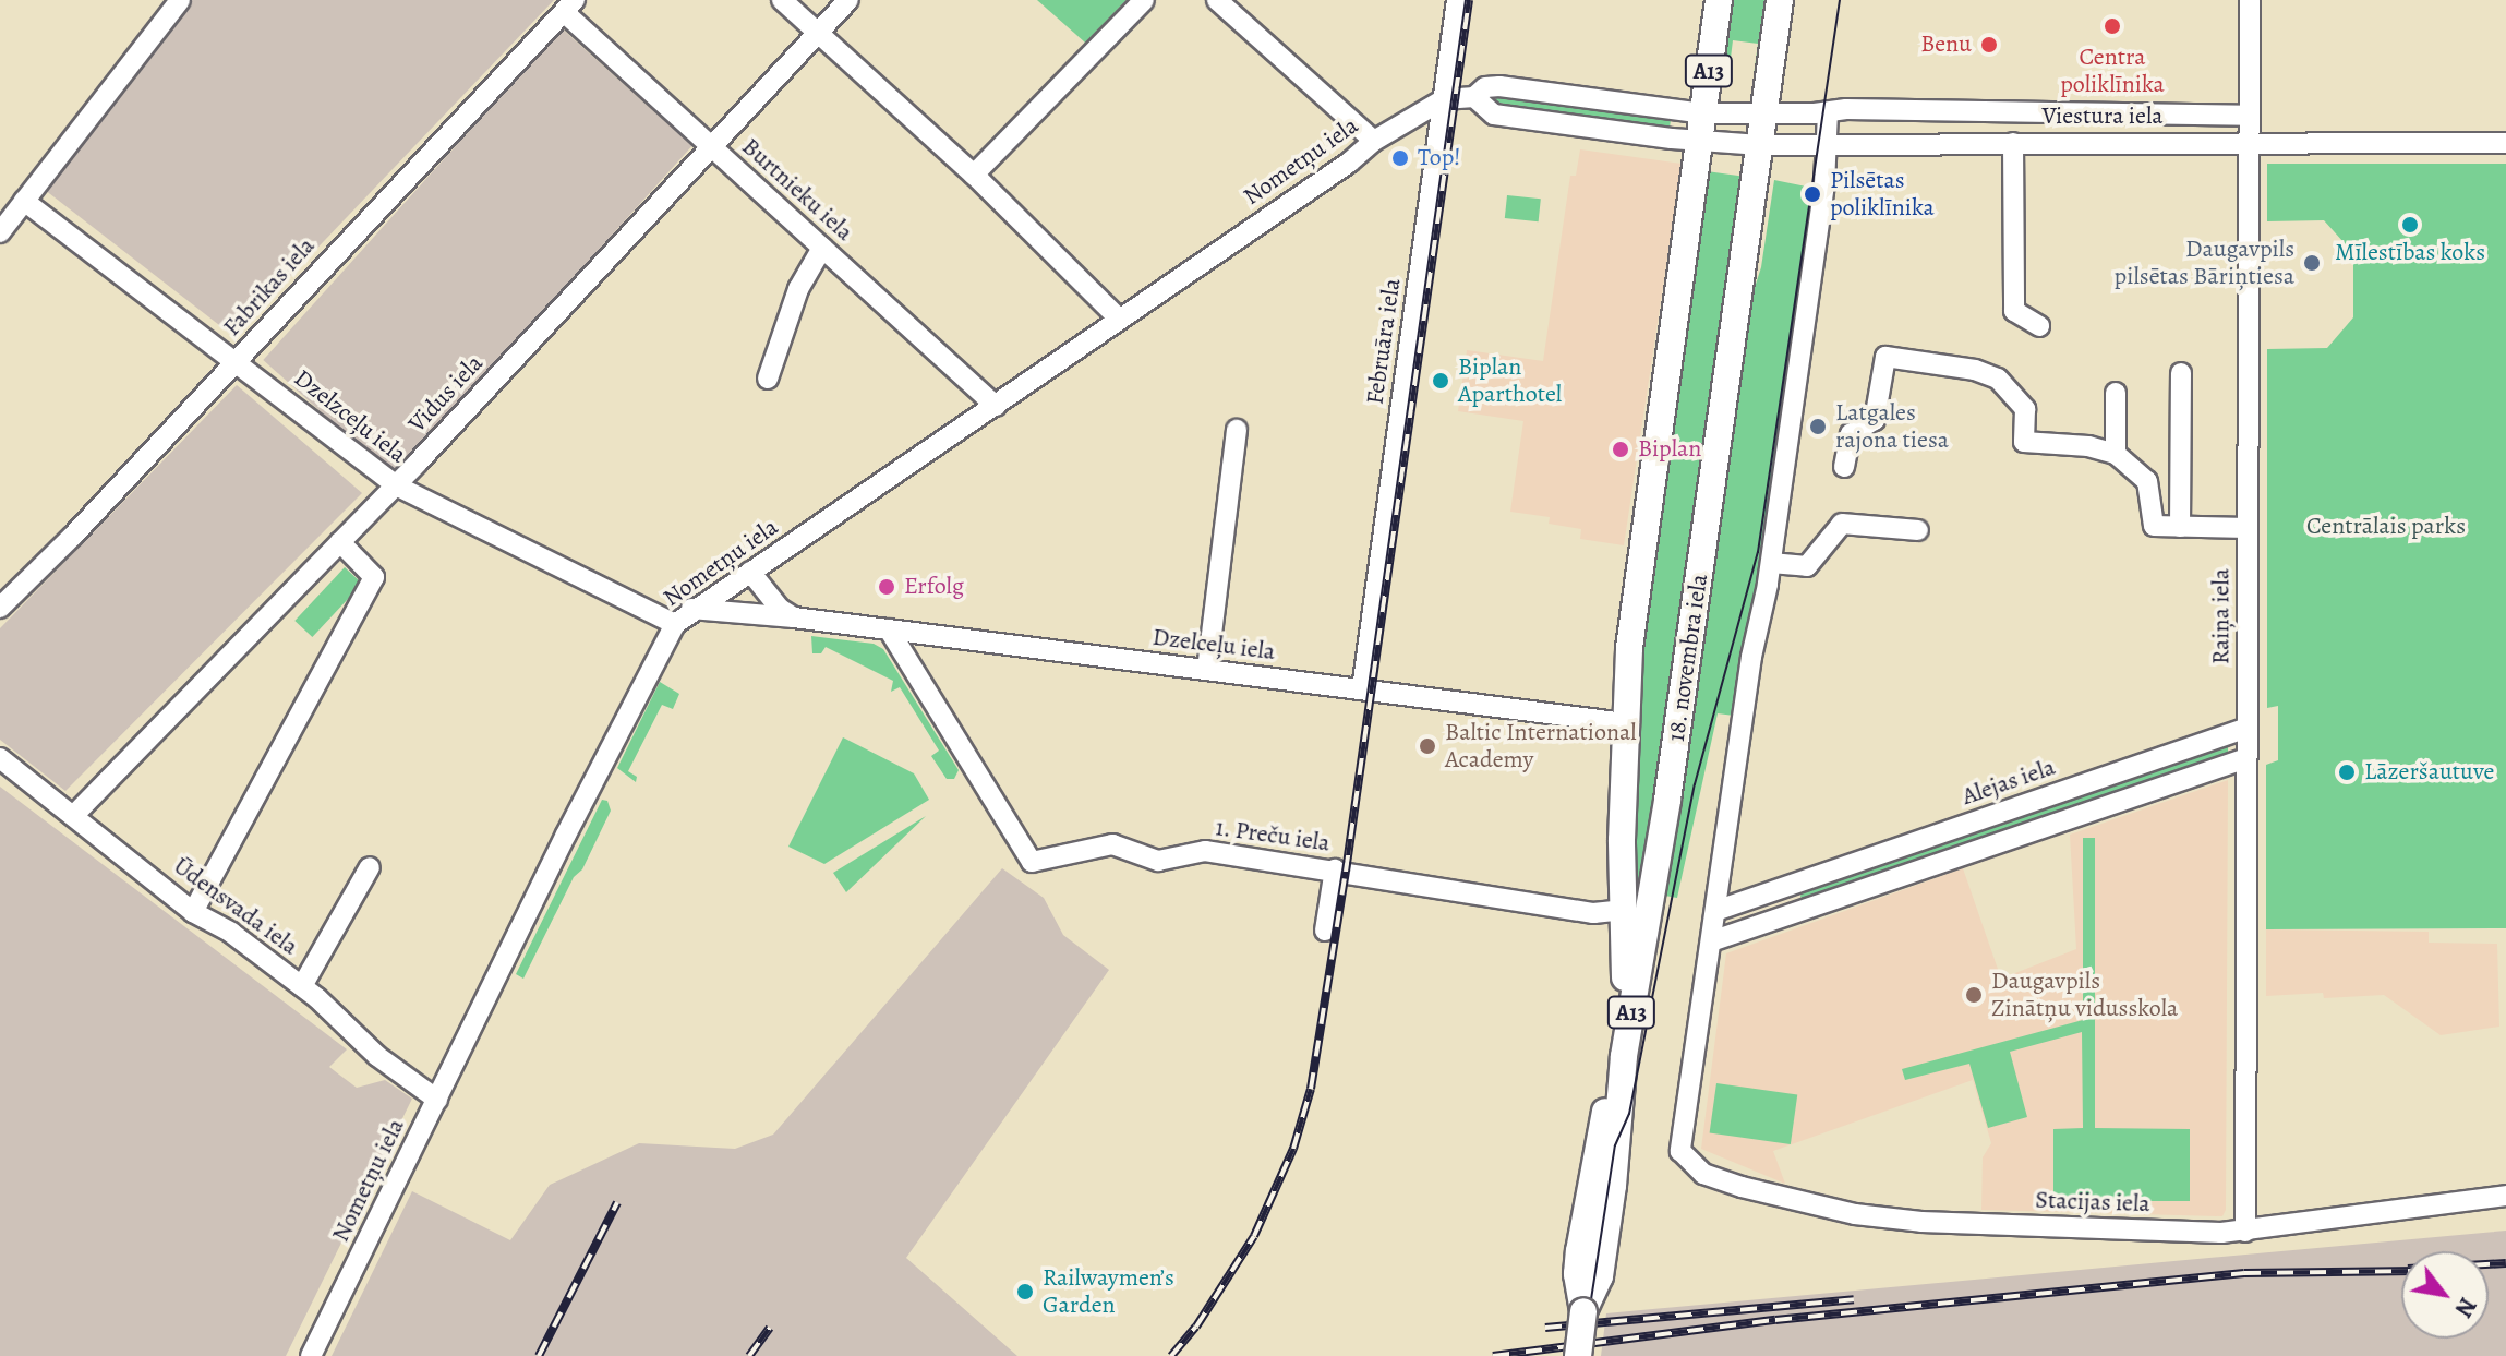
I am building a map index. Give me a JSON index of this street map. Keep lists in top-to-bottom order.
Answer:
{
  "streets": {
    "main road": ["A13", "18. novembra iela"],
    "street": [
      "Viestura iela",
      "Nometņu iela",
      "Burtnieku iela",
      "Fabrikas iela",
      "Februāra iela",
      "Vidus iela",
      "Dzelzceļu iela",
      "Raiņa iela",
      "Dzelceļu iela",
      "Alejas iela",
      "1. Preču iela",
      "Ūdensvada iela",
      "Stacijas iela"
    ]
  },
  "crossings": [
    ["Viestura iela", "Nometņu iela"],
    ["Viestura iela", "Raiņa iela"],
    ["Viestura iela", "18. novembra iela"],
    ["Nometņu iela", "Burtnieku iela"],
    ["Nometņu iela", "Februāra iela"],
    ["Nometņu iela", "Dzelzceļu iela"],
    ["Nometņu iela", "Dzelceļu iela"],
    ["Nometņu iela", "18. novembra iela"],
    ["Nometņu iela", "Ūdensvada iela"],
    ["Burtnieku iela", "Fabrikas iela"],
    ["Burtnieku iela", "Vidus iela"],
    ["Fabrikas iela", "Dzelzceļu iela"],
    ["Februāra iela", "Dzelceļu iela"],
    ["Vidus iela", "Dzelzceļu iela"],
    ["Vidus iela", "Ūdensvada iela"],
    ["Raiņa iela", "Alejas iela"],
    ["Raiņa iela", "Stacijas iela"],
    ["Dzelceļu iela", "18. novembra iela"],
    ["Dzelceļu iela", "1. Preču iela"],
    ["18. novembra iela", "1. Preču iela"]
  ],
  "parks": ["Centrālais parks"],
  "places": [
    "Centra poliklīnika",
    "Benu",
    "Top!",
    "Pilsētas poliklīnika",
    "Mīlestības koks",
    "Daugavpils pilsētas Bāriņtiesa",
    "Biplan Aparthotel",
    "Latgales rajona tiesa",
    "Biplan",
    "Erfolg",
    "Baltic International Academy",
    "Lāzeršautuve",
    "Daugavpils Zinātņu vidusskola",
    "Railwaymen’s Garden"
  ],
  "north": "bottom right"
}
